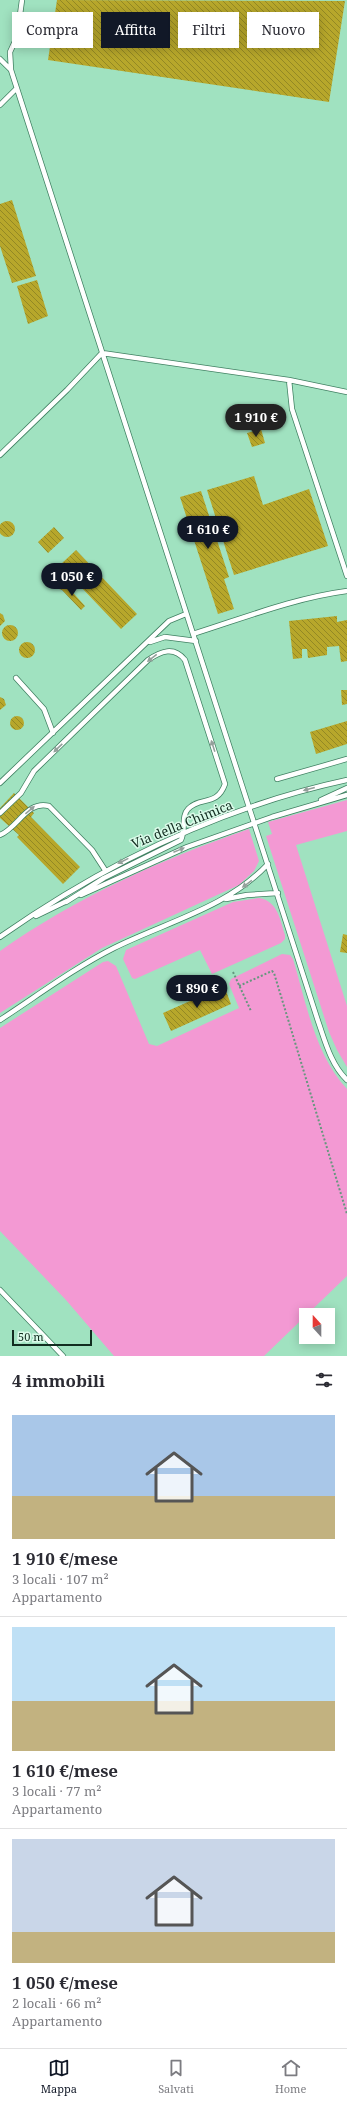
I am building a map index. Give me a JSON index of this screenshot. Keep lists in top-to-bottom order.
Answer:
{
  "streets": {
    "lane": ["Via della Chimica"]
  },
  "scale_bar": "50 m",
  "north": "top",
  "page": {
    "chip": [
      "Compra",
      "Affitta",
      "Filtri",
      "Nuovo"
    ],
    "price": [
      "1 910 €",
      "1 610 €",
      "1 050 €",
      "1 890 €"
    ],
    "scale": "50 m",
    "heading": "4 immobili",
    "list": [
      {
        "name": "1 910 €/mese",
        "note": "3 locali · 107 m² · Appartamento"
      },
      {
        "name": "1 610 €/mese",
        "note": "3 locali · 77 m² · Appartamento"
      },
      {
        "name": "1 050 €/mese",
        "note": "2 locali · 66 m² · Appartamento"
      }
    ],
    "tabs": ["Mappa", "Salvati", "Home"]
  }
}
